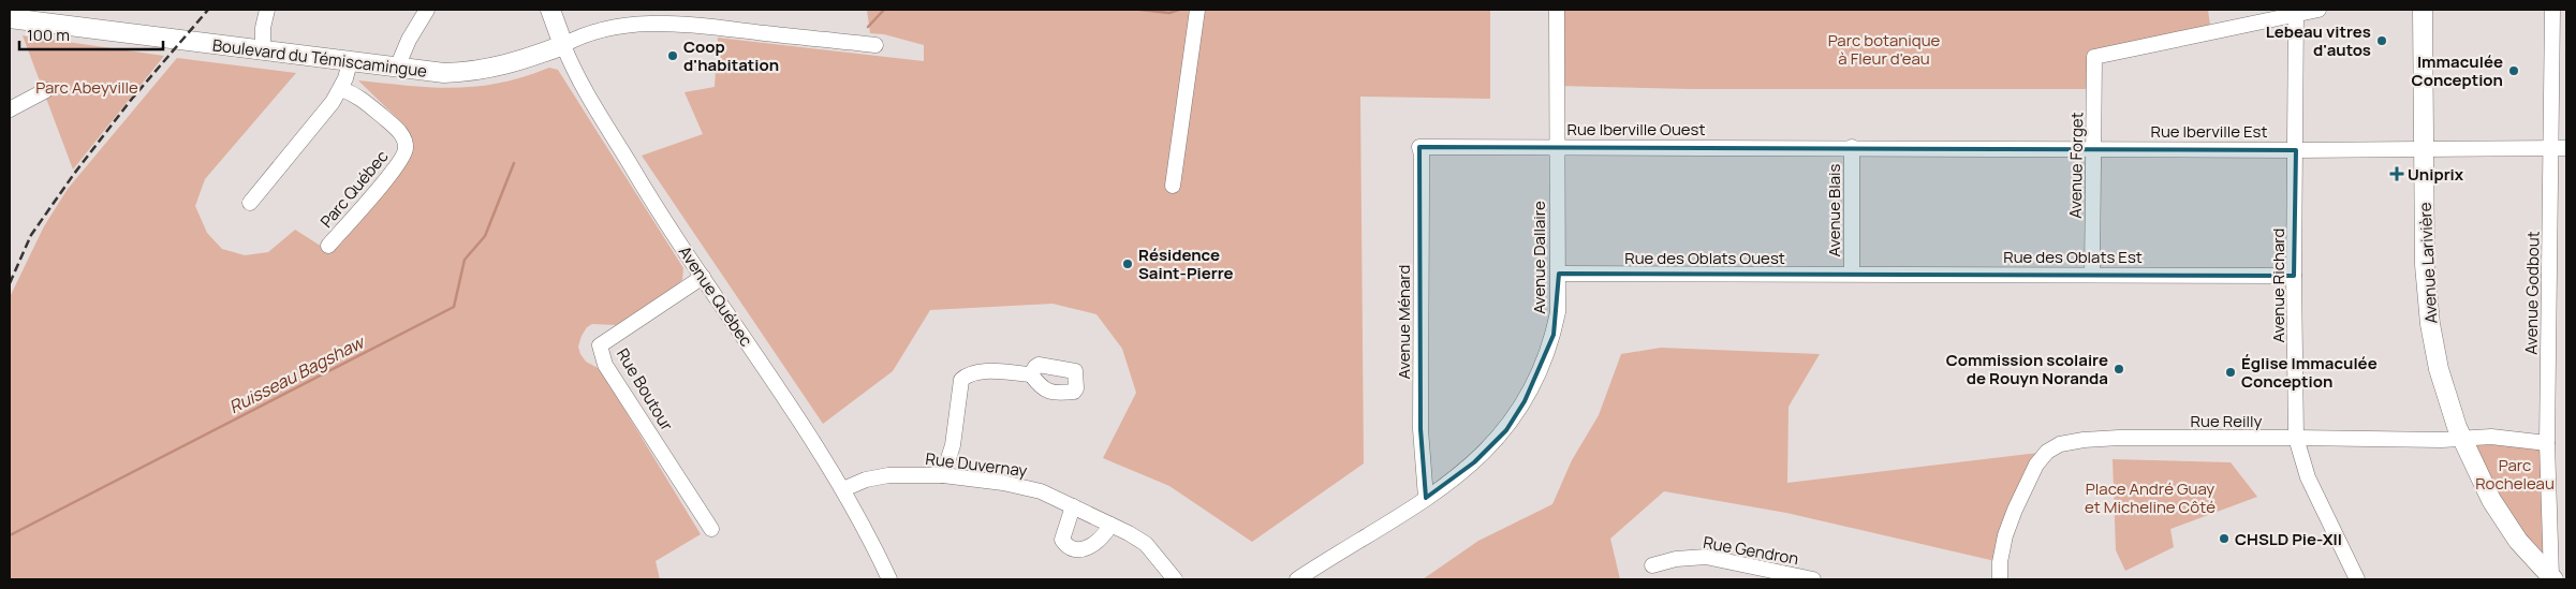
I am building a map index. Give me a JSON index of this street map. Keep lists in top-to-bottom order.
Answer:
{
  "streets": {
    "main road": ["Boulevard du Témiscamingue", "Avenue Larivière", "Avenue Québec"],
    "street": [
      "Rue Iberville Ouest",
      "Rue Iberville Est",
      "Avenue Forget",
      "Parc Québec",
      "Avenue Blais",
      "Rue des Oblats Est",
      "Avenue Dallaire",
      "Rue des Oblats Ouest",
      "Avenue Richard",
      "Avenue Godbout",
      "Avenue Ménard",
      "Rue Boutour",
      "Rue Reilly",
      "Rue Duvernay",
      "Rue Gendron"
    ]
  },
  "crossings": [
    ["Boulevard du Témiscamingue", "Avenue Québec"],
    ["Rue Iberville Ouest", "Rue Iberville Est"],
    ["Rue Iberville Ouest", "Avenue Blais"],
    ["Rue Iberville Ouest", "Avenue Dallaire"],
    ["Rue Iberville Ouest", "Avenue Ménard"],
    ["Rue Iberville Est", "Avenue Forget"],
    ["Rue Iberville Est", "Avenue Blais"],
    ["Rue Iberville Est", "Avenue Larivière"],
    ["Rue Iberville Est", "Avenue Richard"],
    ["Rue Iberville Est", "Avenue Godbout"],
    ["Avenue Forget", "Rue des Oblats Est"],
    ["Avenue Forget", "Avenue Richard"],
    ["Avenue Blais", "Rue des Oblats Est"],
    ["Avenue Blais", "Rue des Oblats Ouest"],
    ["Rue des Oblats Est", "Rue des Oblats Ouest"],
    ["Rue des Oblats Est", "Avenue Richard"],
    ["Avenue Dallaire", "Rue des Oblats Ouest"],
    ["Avenue Dallaire", "Avenue Ménard"],
    ["Avenue Larivière", "Avenue Godbout"],
    ["Avenue Larivière", "Rue Reilly"],
    ["Avenue Richard", "Rue Reilly"],
    ["Avenue Godbout", "Rue Reilly"],
    ["Avenue Québec", "Rue Boutour"],
    ["Avenue Québec", "Rue Duvernay"]
  ],
  "water": ["Ruisseau Bagshaw"],
  "parks": [
    "Parc botanique à Fleur d'eau",
    "Parc Abeyville",
    "Parc Rocheleau",
    "Place André Guay et Micheline Côté"
  ],
  "places": {
    "other": [
      "Lebeau vitres d'autos",
      "Coop d'habitation",
      "Immaculée Conception",
      "Résidence Saint-Pierre",
      "Commission scolaire de Rouyn Noranda",
      "Église Immaculée Conception",
      "CHSLD Pie-XII"
    ],
    "health": ["Uniprix"]
  },
  "scale_bar": "100 m"
}
